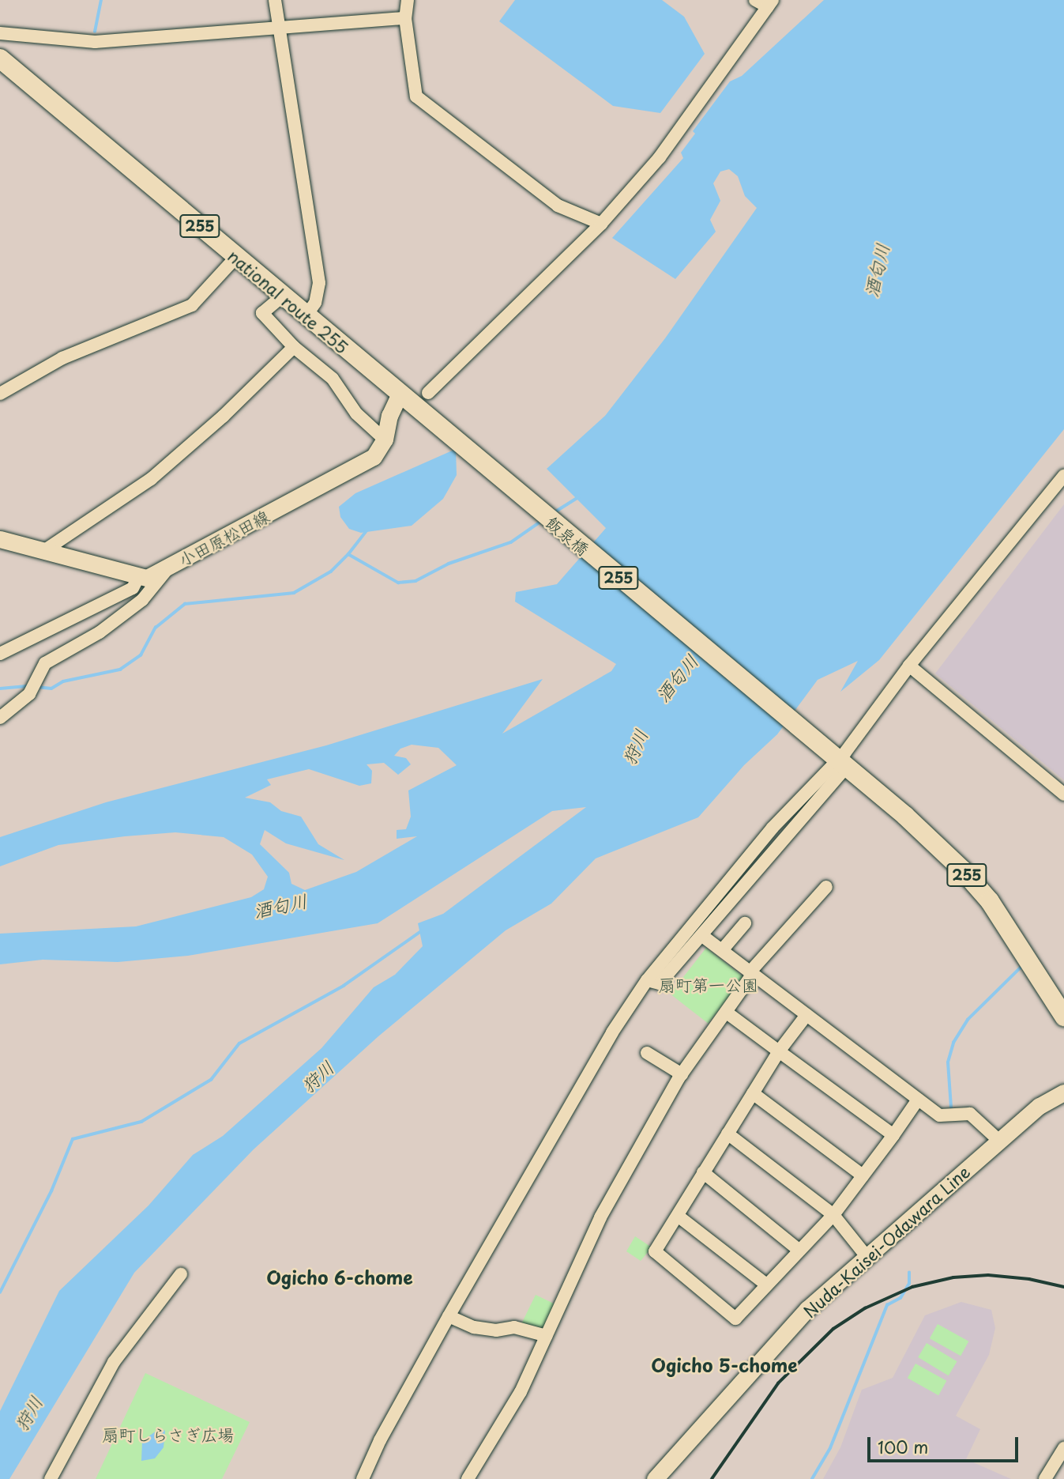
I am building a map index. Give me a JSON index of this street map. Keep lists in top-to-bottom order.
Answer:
{
  "streets": {
    "highway": ["255", "national route 255", "飯泉橋"],
    "main road": ["小田原松田線", "Nuda-Kaisei-Odawara Line"]
  },
  "crossings": [
    ["255", "飯泉橋"],
    ["national route 255", "飯泉橋"],
    ["national route 255", "小田原松田線"],
    ["飯泉橋", "小田原松田線"]
  ],
  "districts": ["Ogicho 6-chome", "Ogicho 5-chome"],
  "water": ["酒匂川", "狩川"],
  "parks": ["扇町第一公園", "扇町しらさぎ広場"],
  "scale_bar": "100 m"
}
